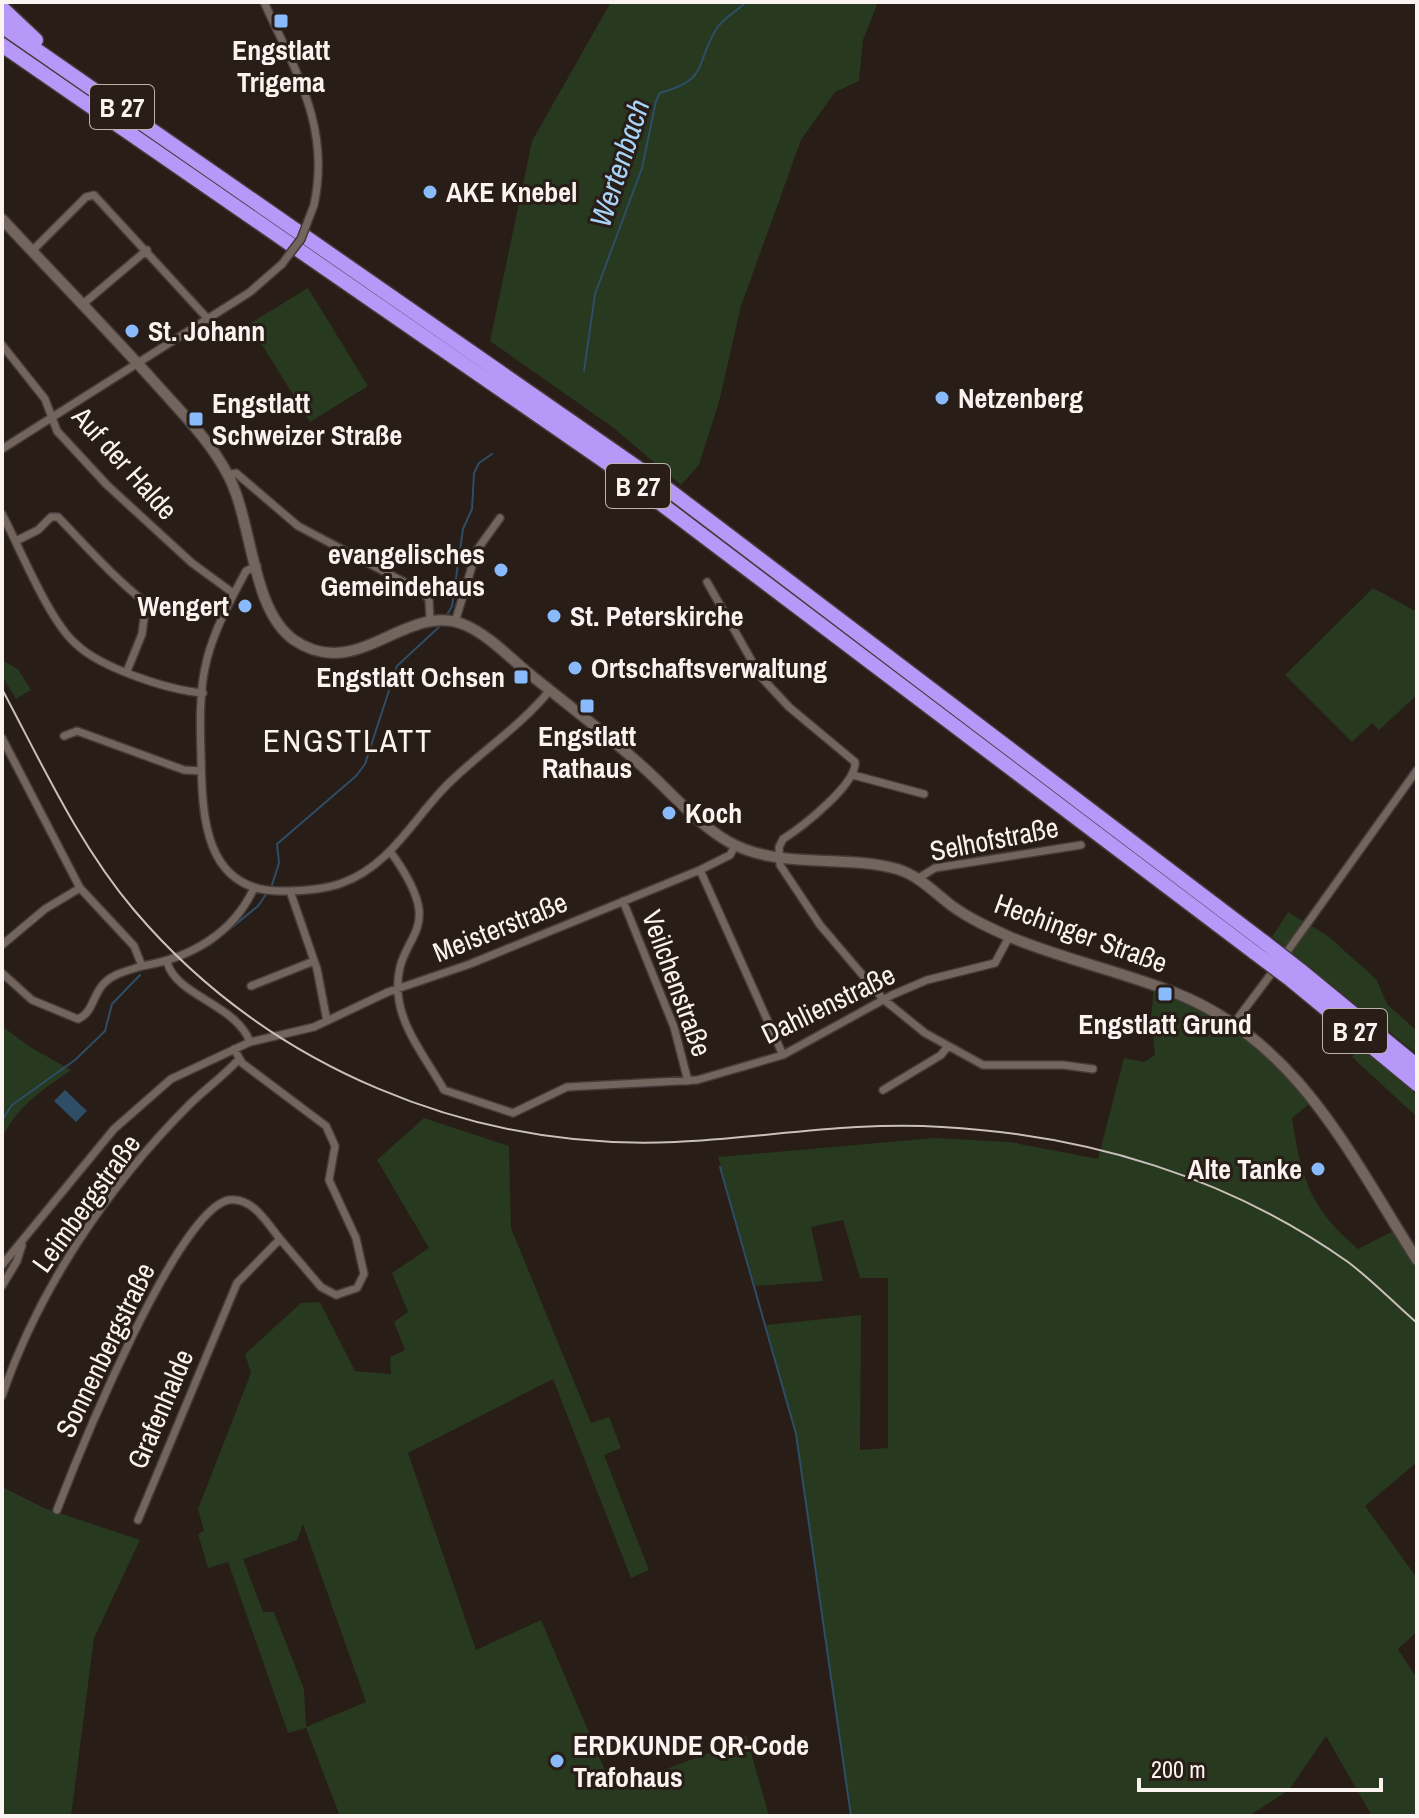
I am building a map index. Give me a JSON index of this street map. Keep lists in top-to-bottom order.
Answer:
{
  "streets": {
    "highway": ["B 27"],
    "street": [
      "Auf der Halde",
      "Selhofstraße",
      "Meisterstraße",
      "Hechinger Straße",
      "Veilchenstraße",
      "Dahlienstraße",
      "Leimbergstraße",
      "Sonnenbergstraße",
      "Grafenhalde"
    ]
  },
  "crossings": [
    ["Selhofstraße", "Hechinger Straße"],
    ["Meisterstraße", "Hechinger Straße"],
    ["Meisterstraße", "Veilchenstraße"],
    ["Meisterstraße", "Dahlienstraße"],
    ["Meisterstraße", "Sonnenbergstraße"],
    ["Hechinger Straße", "Dahlienstraße"],
    ["Veilchenstraße", "Dahlienstraße"],
    ["Leimbergstraße", "Sonnenbergstraße"],
    ["Sonnenbergstraße", "Grafenhalde"]
  ],
  "districts": ["ENGSTLATT"],
  "water": ["Wertenbach"],
  "places": {
    "transit": [
      "Engstlatt Trigema",
      "Engstlatt Schweizer Straße",
      "Engstlatt Ochsen",
      "Engstlatt Rathaus",
      "Engstlatt Grund"
    ],
    "other": [
      "AKE Knebel",
      "St. Johann",
      "Netzenberg",
      "evangelisches Gemeindehaus",
      "Wengert",
      "St. Peterskirche",
      "Ortschaftsverwaltung",
      "Koch",
      "Alte Tanke",
      "ERDKUNDE QR-Code Trafohaus"
    ]
  },
  "scale_bar": "200 m"
}
